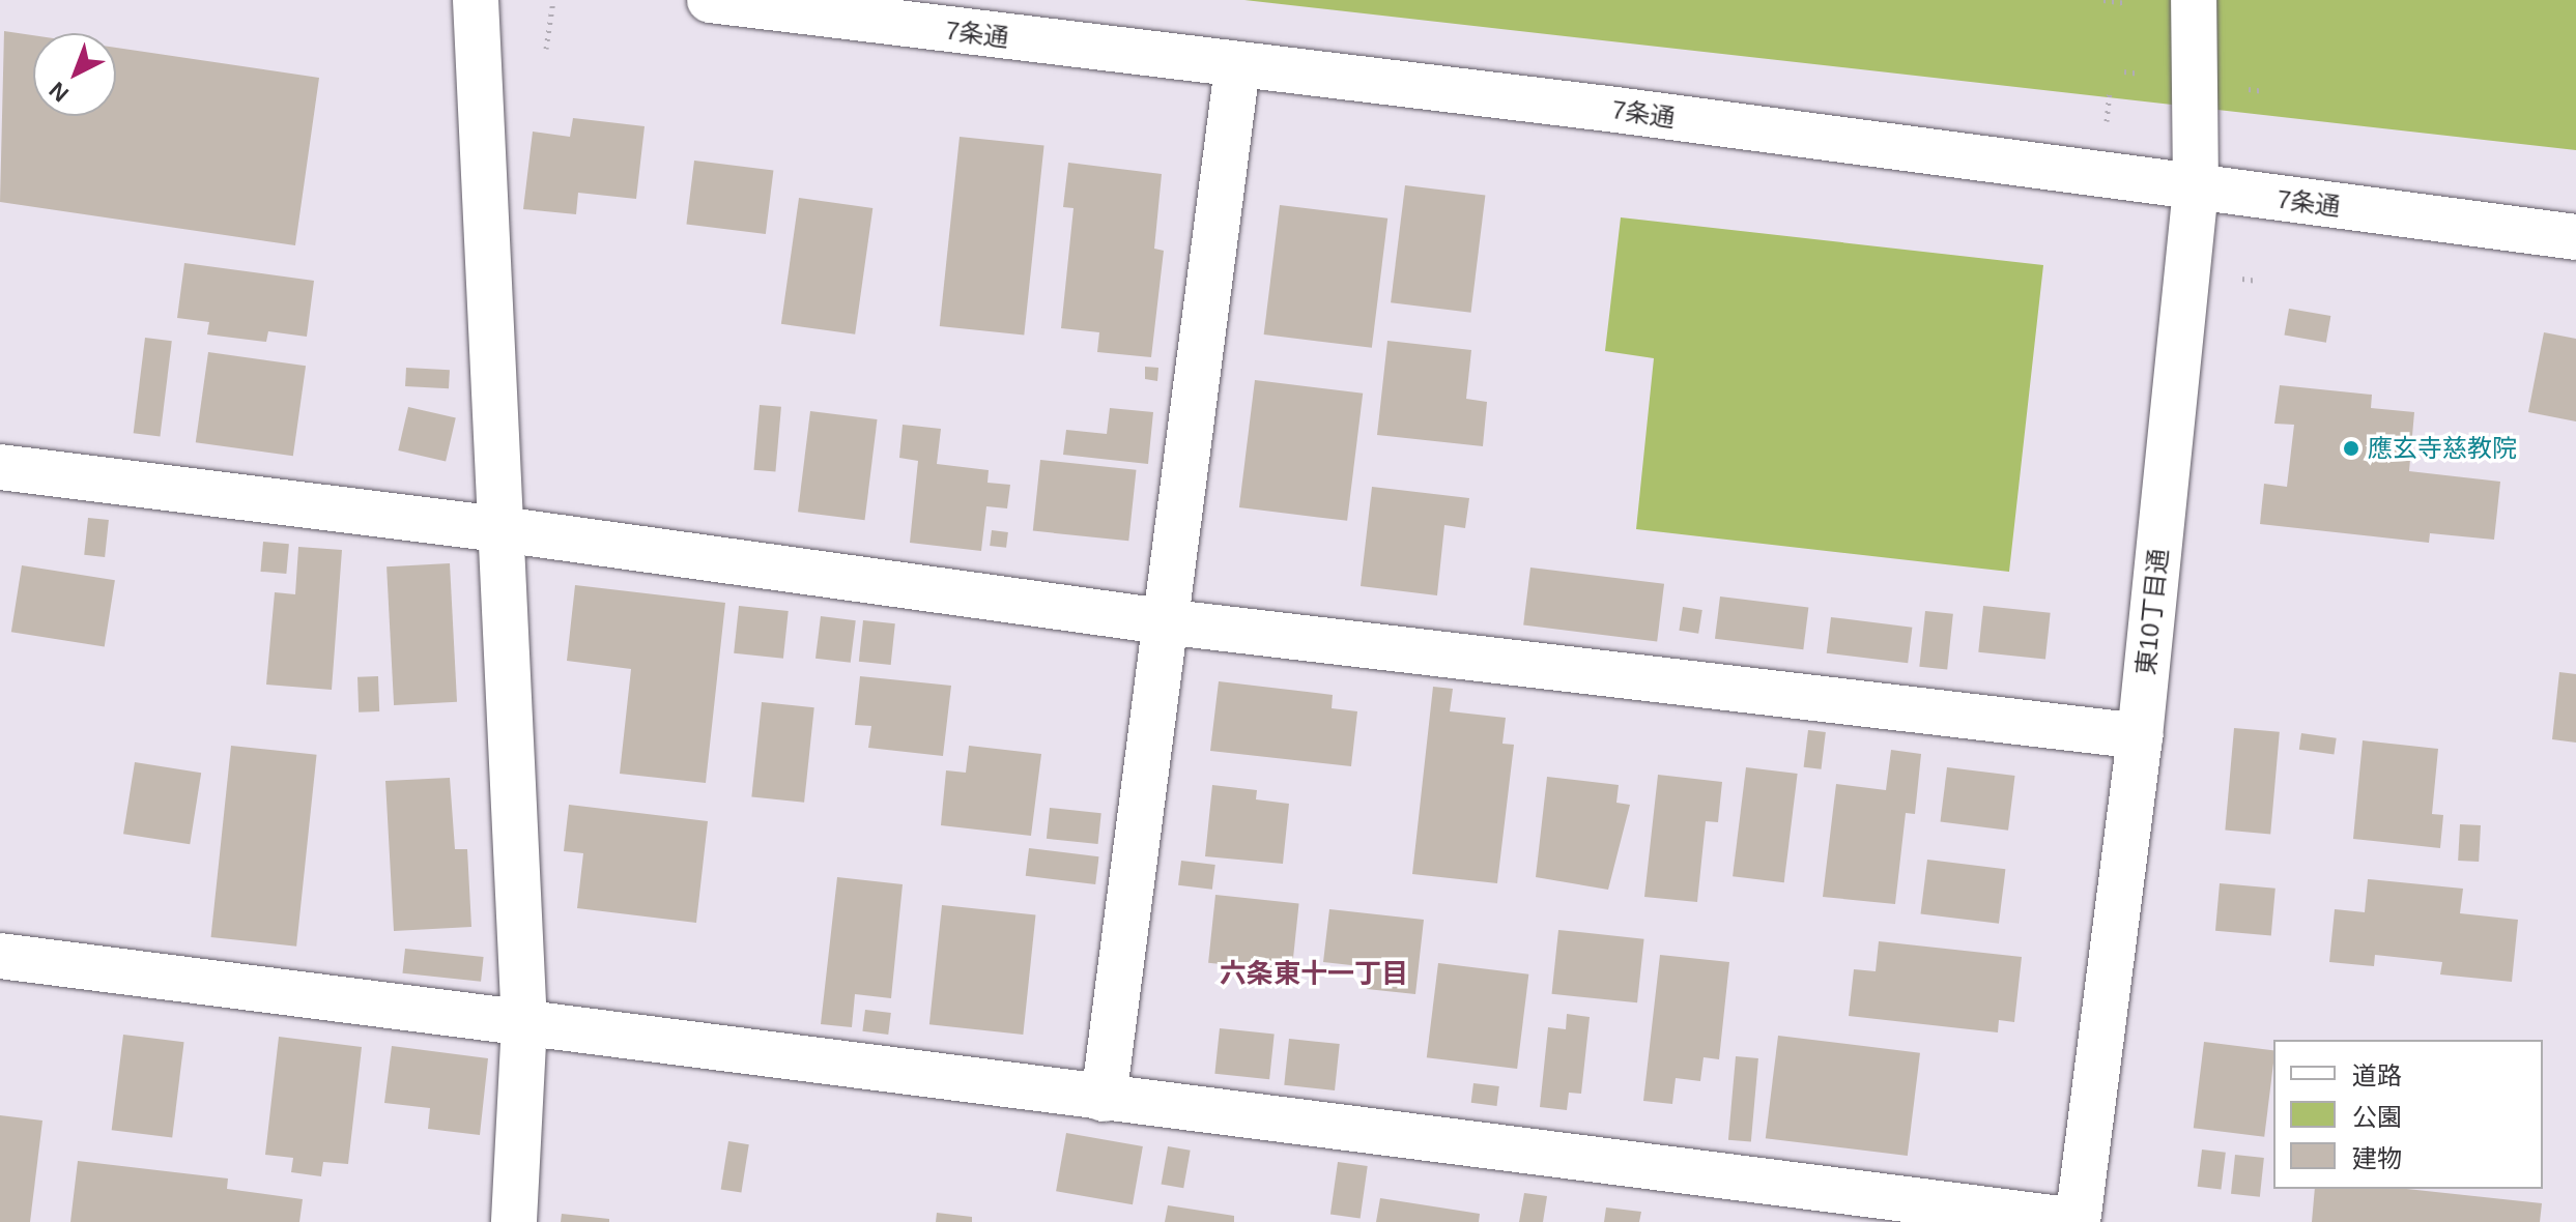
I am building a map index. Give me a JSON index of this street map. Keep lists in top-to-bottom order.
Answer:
{
  "streets": {
    "street": ["7条通", "東10丁目通"]
  },
  "crossings": [
    ["7条通", "東10丁目通"]
  ],
  "districts": ["六条東十一丁目"],
  "places": ["應玄寺慈教院"],
  "legend": ["道路", "公園", "建物"],
  "north": "bottom left"
}
